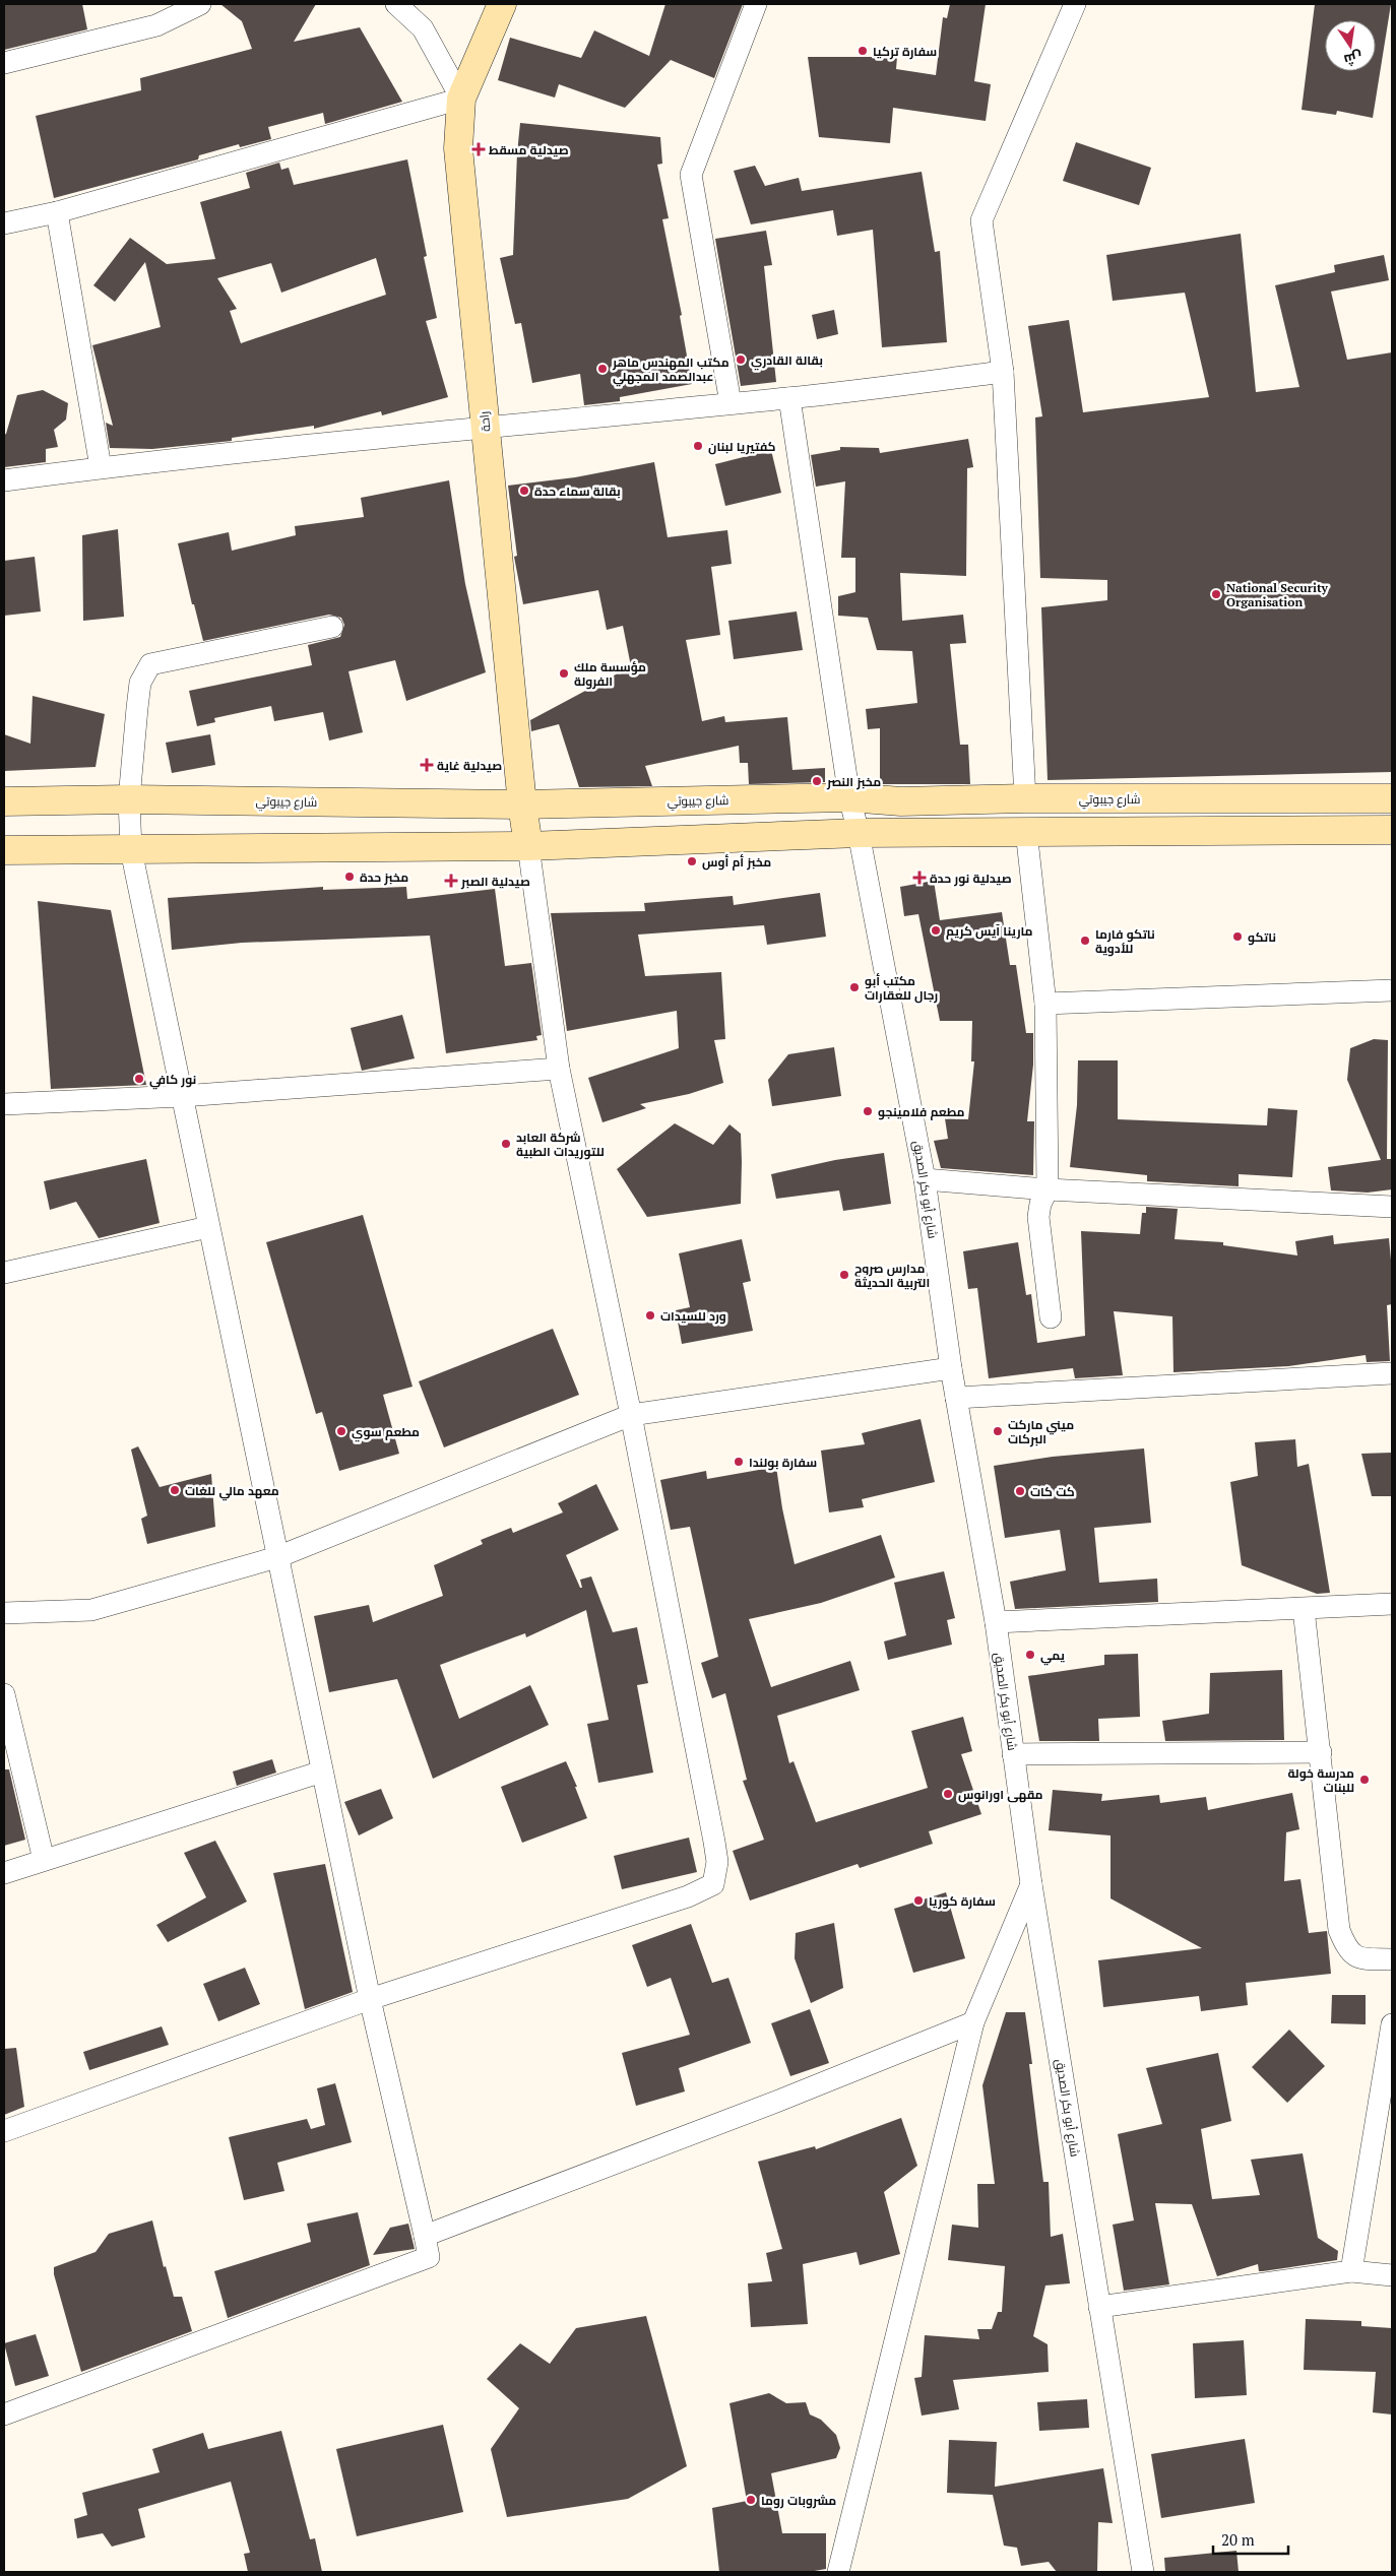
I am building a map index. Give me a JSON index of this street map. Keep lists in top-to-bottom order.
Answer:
{
  "streets": {
    "street": ["راحة", "شارع جيبوتي", "شارع أبو بكر الصديق"]
  },
  "crossings": [
    ["راحة", "شارع جيبوتي"],
    ["شارع جيبوتي", "شارع أبو بكر الصديق"]
  ],
  "places": {
    "other": [
      "سفارة تركيا",
      "بقالة القادري",
      "مكتب المهندس ماهر عبدالصمد المجهلي",
      "كفتيريا لبنان",
      "بقالة سماء حدة",
      "National Security Organisation",
      "مؤسسة ملك الفرولة",
      "مخبز النصر",
      "مخبز أم أوس",
      "مخبز حدة",
      "مارينا آيس كريم",
      "ناتكو",
      "ناتكو فارما للأدوية",
      "مكتب أبو رجال للعقارات",
      "نور كافي",
      "مطعم فلامينجو",
      "شركة العابد للتوريدات الطبية",
      "مدارس صروح التربية الحديثة",
      "ورد للسيدات",
      "مطعم سوي",
      "ميني ماركت البركات",
      "سفارة بولندا",
      "معهد مالي للغات",
      "كت كات",
      "يمي",
      "مدرسة خولة للبنات",
      "مقهى اورانوس",
      "سفارة كوريا",
      "مشروبات روما"
    ],
    "health": [
      "صيدلية مسقط",
      "صيدلية غاية",
      "صيدلية نور حدة",
      "صيدلية الصبر"
    ]
  },
  "scale_bar": "20 m",
  "north": "bottom"
}
